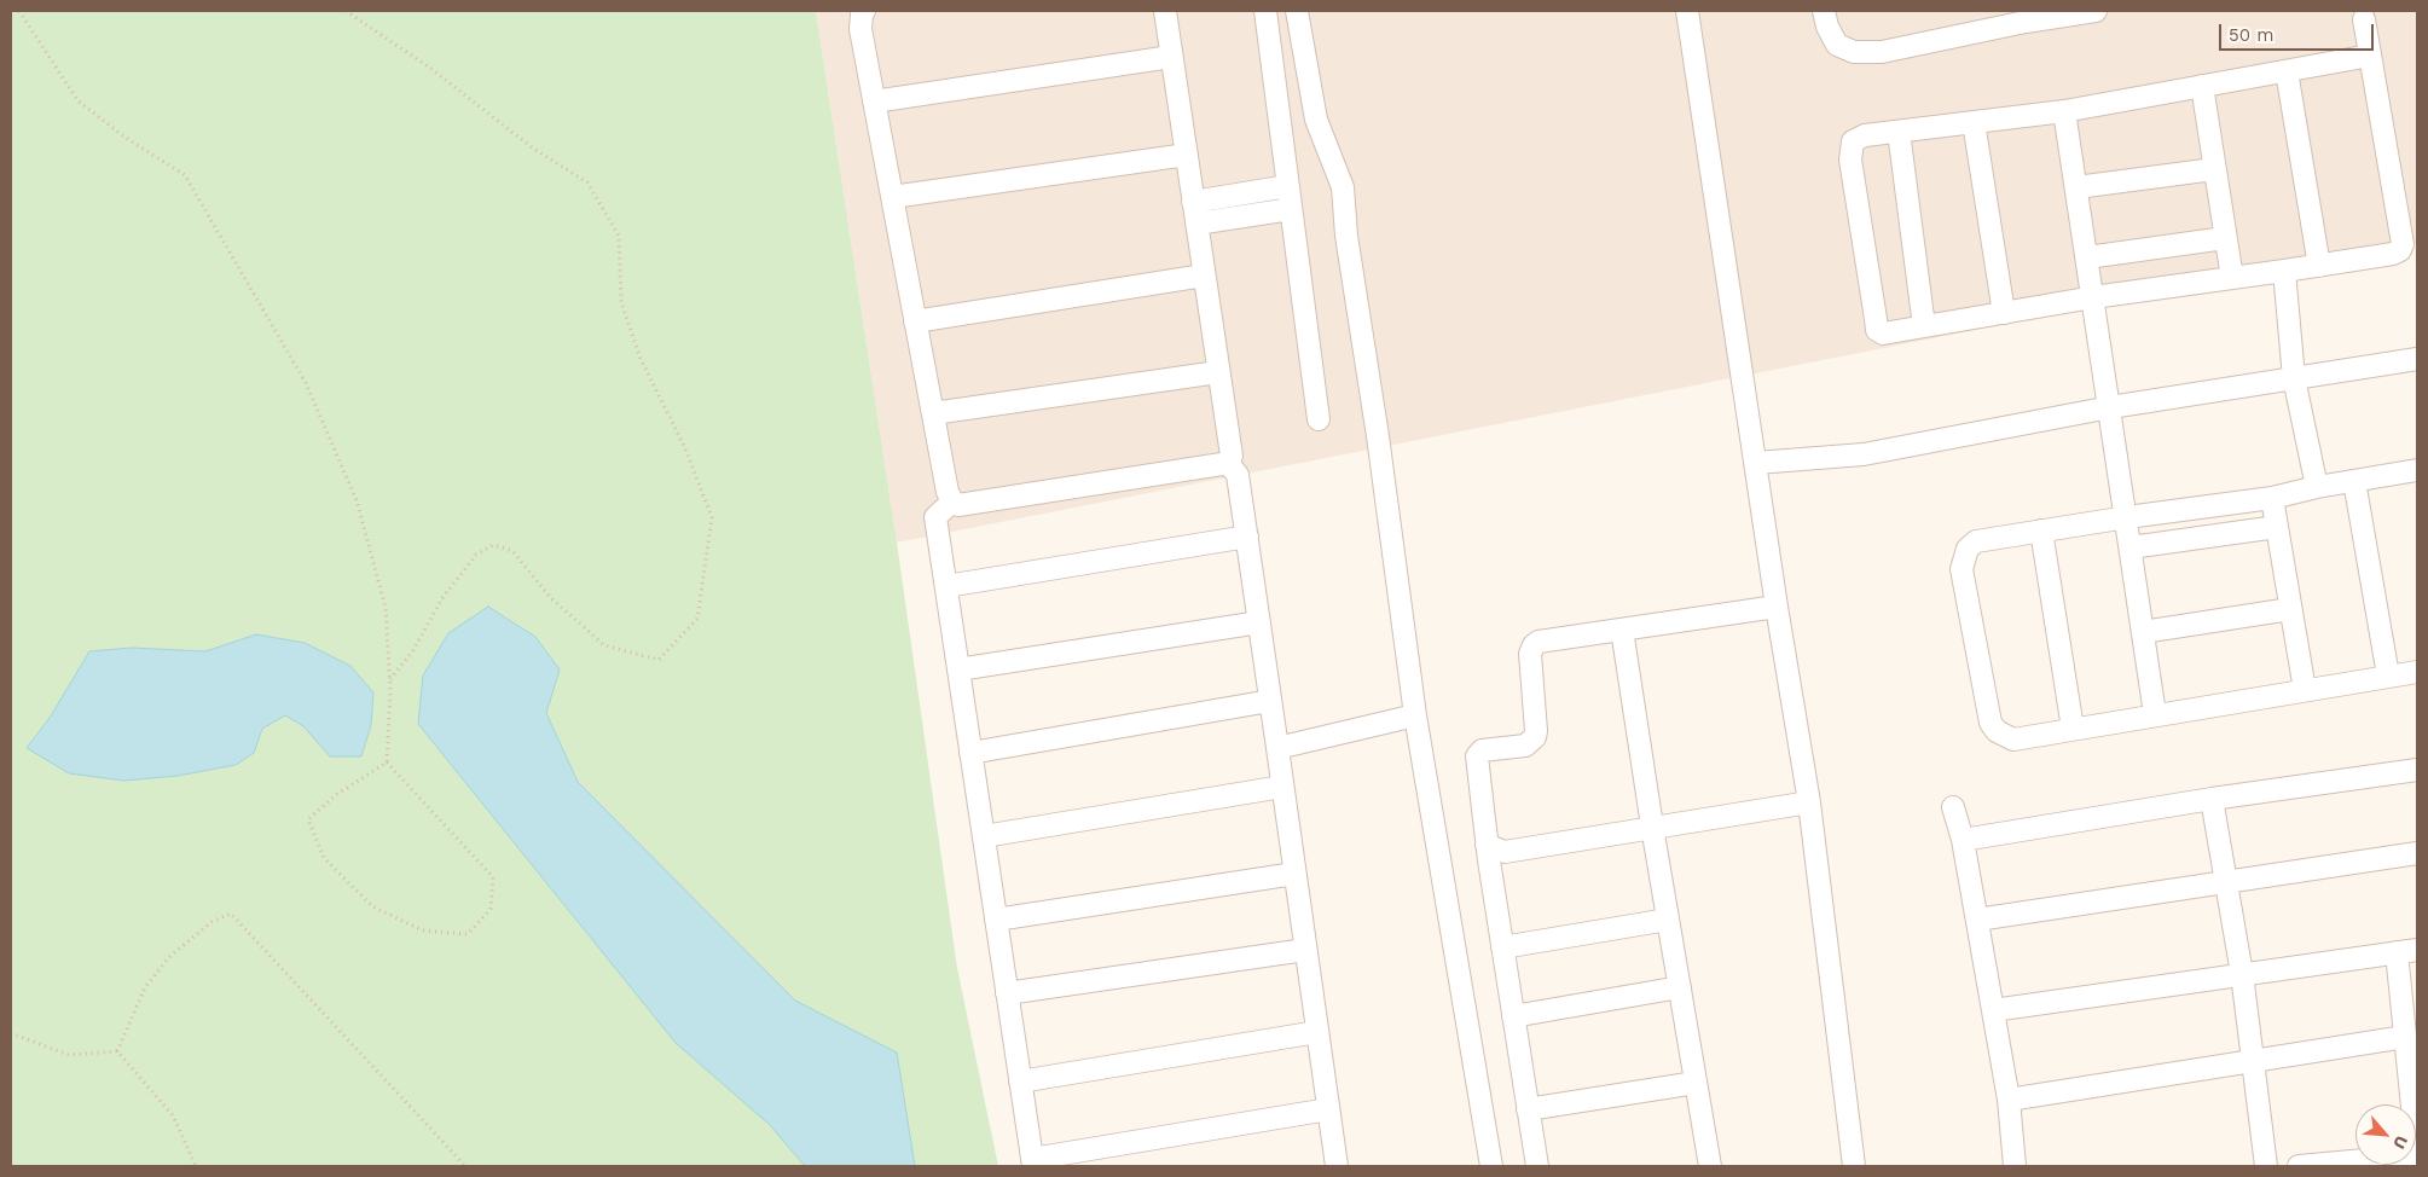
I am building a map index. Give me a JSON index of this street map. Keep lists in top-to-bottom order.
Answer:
{
  "scale_bar": "50 m",
  "north": "bottom right"
}
